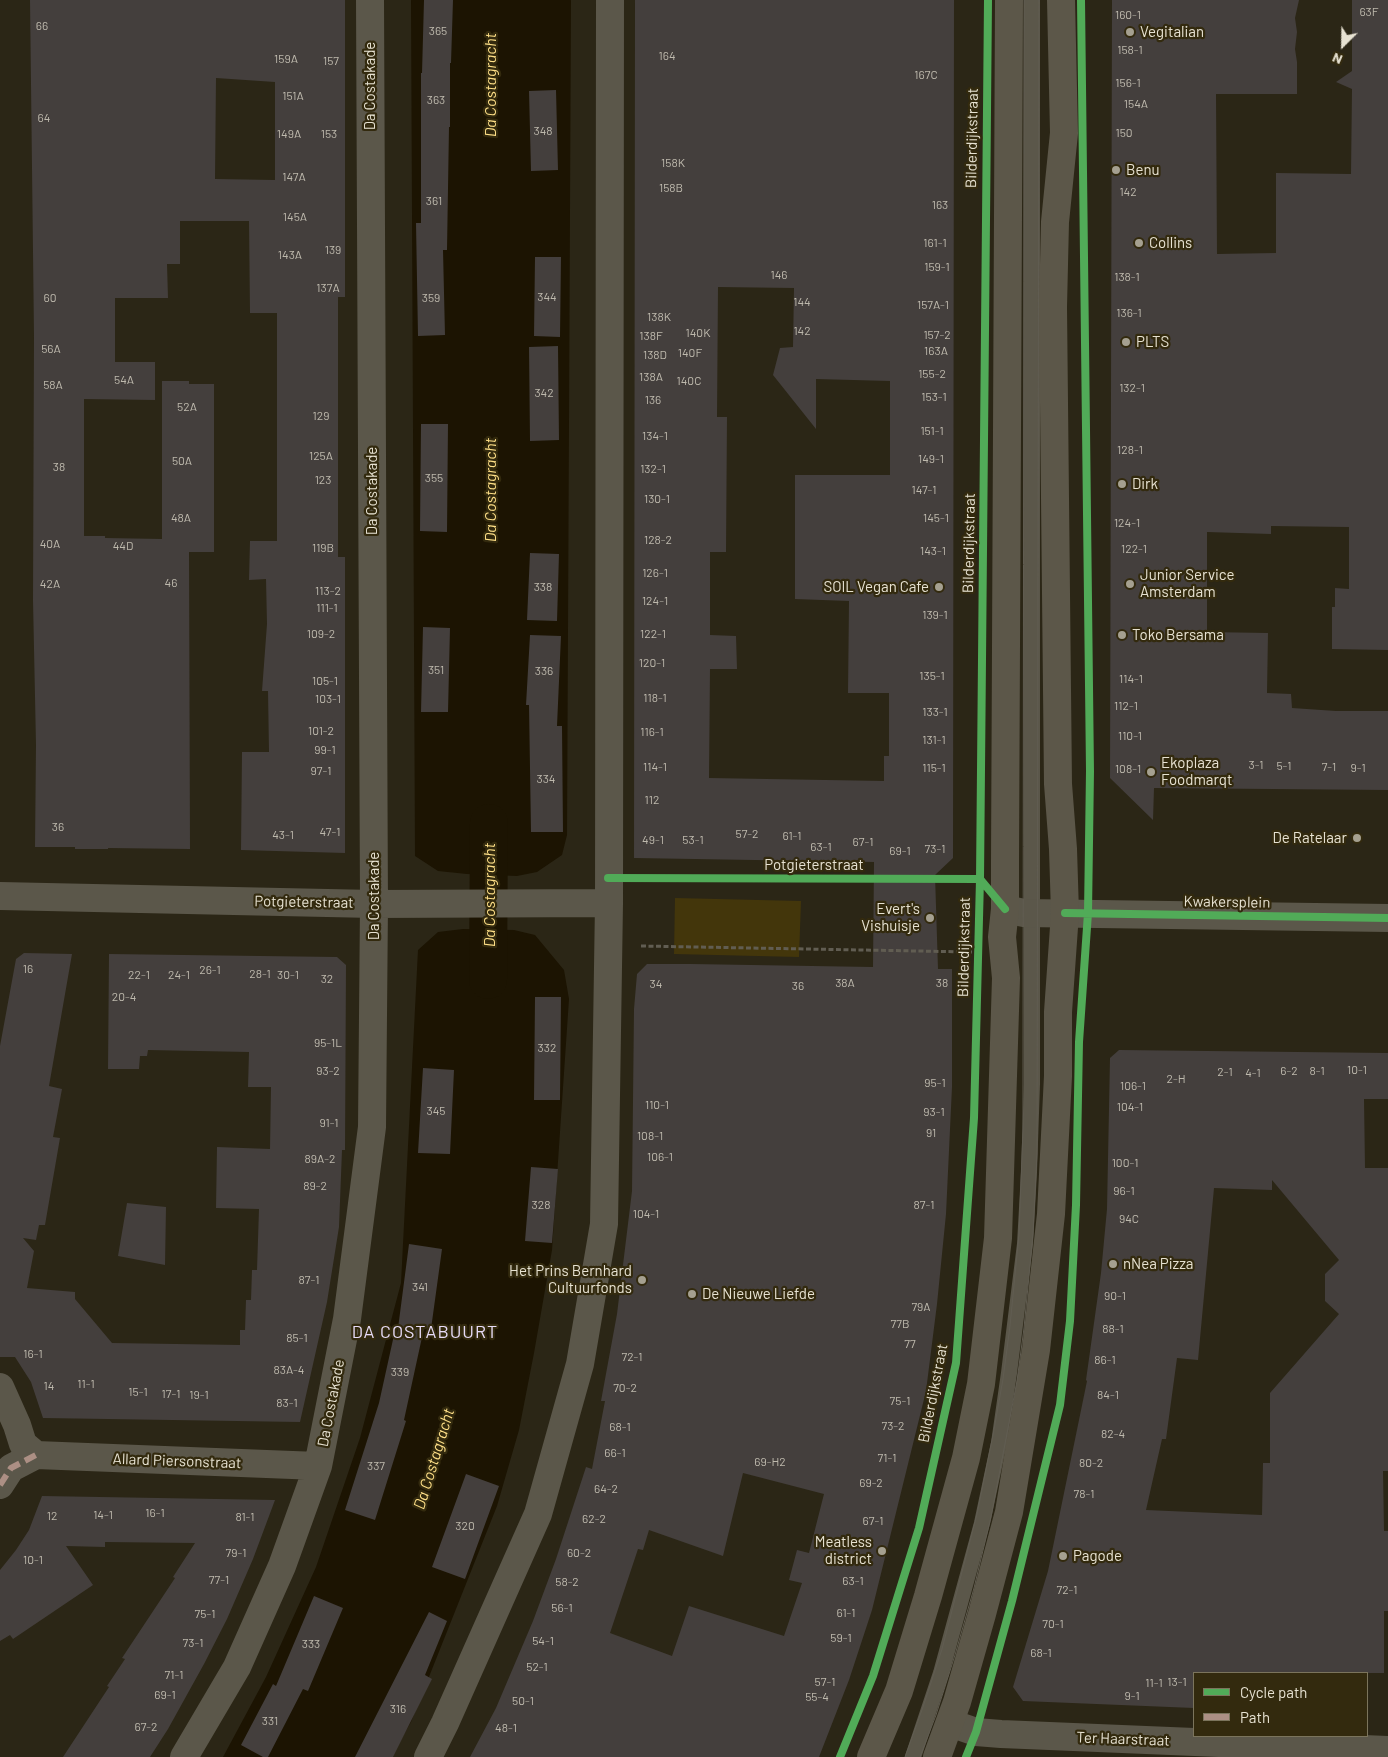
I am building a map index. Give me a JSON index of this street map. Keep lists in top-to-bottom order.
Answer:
{
  "streets": {
    "street": [
      "Da Costakade",
      "Potgieterstraat",
      "Kwakersplein",
      "Allard Piersonstraat",
      "Ter Haarstraat"
    ],
    "cycle path": ["Bilderdijkstraat"]
  },
  "crossings": [
    ["Da Costakade", "Potgieterstraat"],
    ["Da Costakade", "Allard Piersonstraat"]
  ],
  "districts": ["DA COSTABUURT"],
  "water": ["Da Costagracht"],
  "places": [
    "Vegitalian",
    "Benu",
    "Collins",
    "PLTS",
    "Dirk",
    "Junior Service Amsterdam",
    "SOIL Vegan Cafe",
    "Toko Bersama",
    "Ekoplaza Foodmarqt",
    "De Ratelaar",
    "Evert's Vishuisje",
    "nNea Pizza",
    "Het Prins Bernhard Cultuurfonds",
    "De Nieuwe Liefde",
    "Meatless district",
    "Pagode"
  ],
  "house_numbers": [
    "63F",
    "160-1",
    "66",
    "365",
    "158-1",
    "164",
    "159A",
    "157",
    "167C",
    "156-1",
    "151A",
    "363",
    "154A",
    "64",
    "348",
    "150",
    "149A",
    "153",
    "158K",
    "147A",
    "158B",
    "142",
    "361",
    "163",
    "145A",
    "161-1",
    "139",
    "143A",
    "159-1",
    "146",
    "138-1",
    "137A",
    "344",
    "60",
    "359",
    "144",
    "157A-1",
    "136-1",
    "138K",
    "142",
    "140K",
    "157-2",
    "138F",
    "56A",
    "163A",
    "140F",
    "138D",
    "155-2",
    "138A",
    "54A",
    "140C",
    "58A",
    "132-1",
    "342",
    "153-1",
    "136",
    "52A",
    "129",
    "151-1",
    "134-1",
    "128-1",
    "125A",
    "149-1",
    "50A",
    "38",
    "132-1",
    "355",
    "123",
    "147-1",
    "130-1",
    "48A",
    "145-1",
    "124-1",
    "128-2",
    "40A",
    "44D",
    "119B",
    "122-1",
    "143-1",
    "126-1",
    "46",
    "42A",
    "338",
    "113-2",
    "124-1",
    "111-1",
    "139-1",
    "109-2",
    "122-1",
    "120-1",
    "351",
    "336",
    "135-1",
    "114-1",
    "105-1",
    "118-1",
    "103-1",
    "112-1",
    "133-1",
    "101-2",
    "116-1",
    "110-1",
    "131-1",
    "99-1",
    "3-1",
    "5-1",
    "114-1",
    "7-1",
    "115-1",
    "9-1",
    "108-1",
    "97-1",
    "334",
    "112",
    "36",
    "47-1",
    "57-2",
    "43-1",
    "61-1",
    "49-1",
    "53-1",
    "67-1",
    "63-1",
    "73-1",
    "69-1",
    "16",
    "26-1",
    "28-1",
    "22-1",
    "24-1",
    "30-1",
    "32",
    "38A",
    "38",
    "34",
    "36",
    "20-4",
    "95-1L",
    "332",
    "10-1",
    "93-2",
    "6-2",
    "8-1",
    "2-1",
    "4-1",
    "2-H",
    "95-1",
    "106-1",
    "110-1",
    "104-1",
    "345",
    "93-1",
    "91-1",
    "91",
    "108-1",
    "106-1",
    "89A-2",
    "100-1",
    "89-2",
    "96-1",
    "328",
    "87-1",
    "104-1",
    "94C",
    "87-1",
    "341",
    "90-1",
    "79A",
    "77B",
    "88-1",
    "85-1",
    "77",
    "16-1",
    "72-1",
    "86-1",
    "83A-4",
    "339",
    "11-1",
    "14",
    "70-2",
    "15-1",
    "17-1",
    "19-1",
    "84-1",
    "75-1",
    "83-1",
    "73-2",
    "68-1",
    "82-4",
    "66-1",
    "71-1",
    "69-H2",
    "80-2",
    "337",
    "69-2",
    "64-2",
    "78-1",
    "16-1",
    "14-1",
    "12",
    "81-1",
    "62-2",
    "67-1",
    "320",
    "79-1",
    "60-2",
    "10-1",
    "77-1",
    "63-1",
    "58-2",
    "72-1",
    "56-1",
    "61-1",
    "75-1",
    "70-1",
    "59-1",
    "54-1",
    "73-1",
    "333",
    "68-1",
    "52-1",
    "71-1",
    "57-1",
    "13-1",
    "11-1",
    "69-1",
    "9-1",
    "55-4",
    "50-1",
    "316",
    "331",
    "67-2",
    "48-1"
  ],
  "legend": ["Cycle path", "Path"],
  "north": "bottom left"
}
